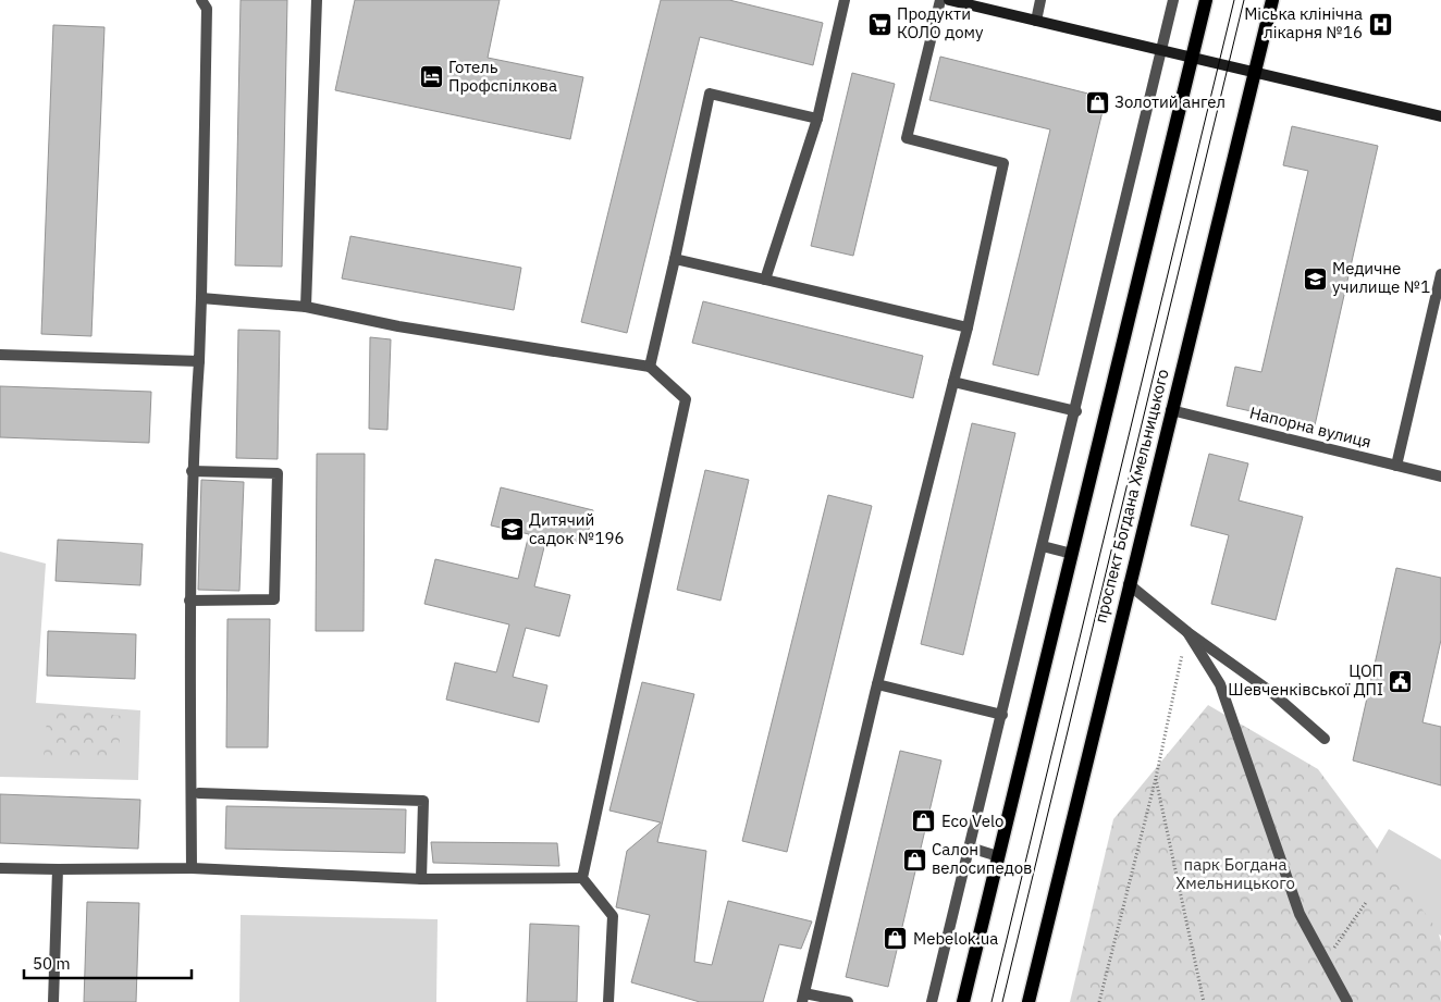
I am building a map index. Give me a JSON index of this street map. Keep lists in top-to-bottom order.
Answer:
{
  "streets": {
    "main road": ["проспект Богдана Хмельницького"],
    "street": ["Напорна вулиця"]
  },
  "crossings": [
    ["Напорна вулиця", "проспект Богдана Хмельницького"]
  ],
  "parks": ["парк Богдана Хмельницького"],
  "places": {
    "supermarket": ["Продукти КОЛО дому"],
    "hospital": ["Міська клінічна лікарня №16"],
    "hotel": ["Готель Профспілкова"],
    "shop": [
      "Золотий ангел",
      "Eco Velo",
      "Салон велосипедов",
      "Mebelok.ua"
    ],
    "school or university": ["Медичне училище №1", "Дитячий садок №196"],
    "public building": ["ЦОП Шевченківської ДПІ"]
  },
  "scale_bar": "50 m"
}
